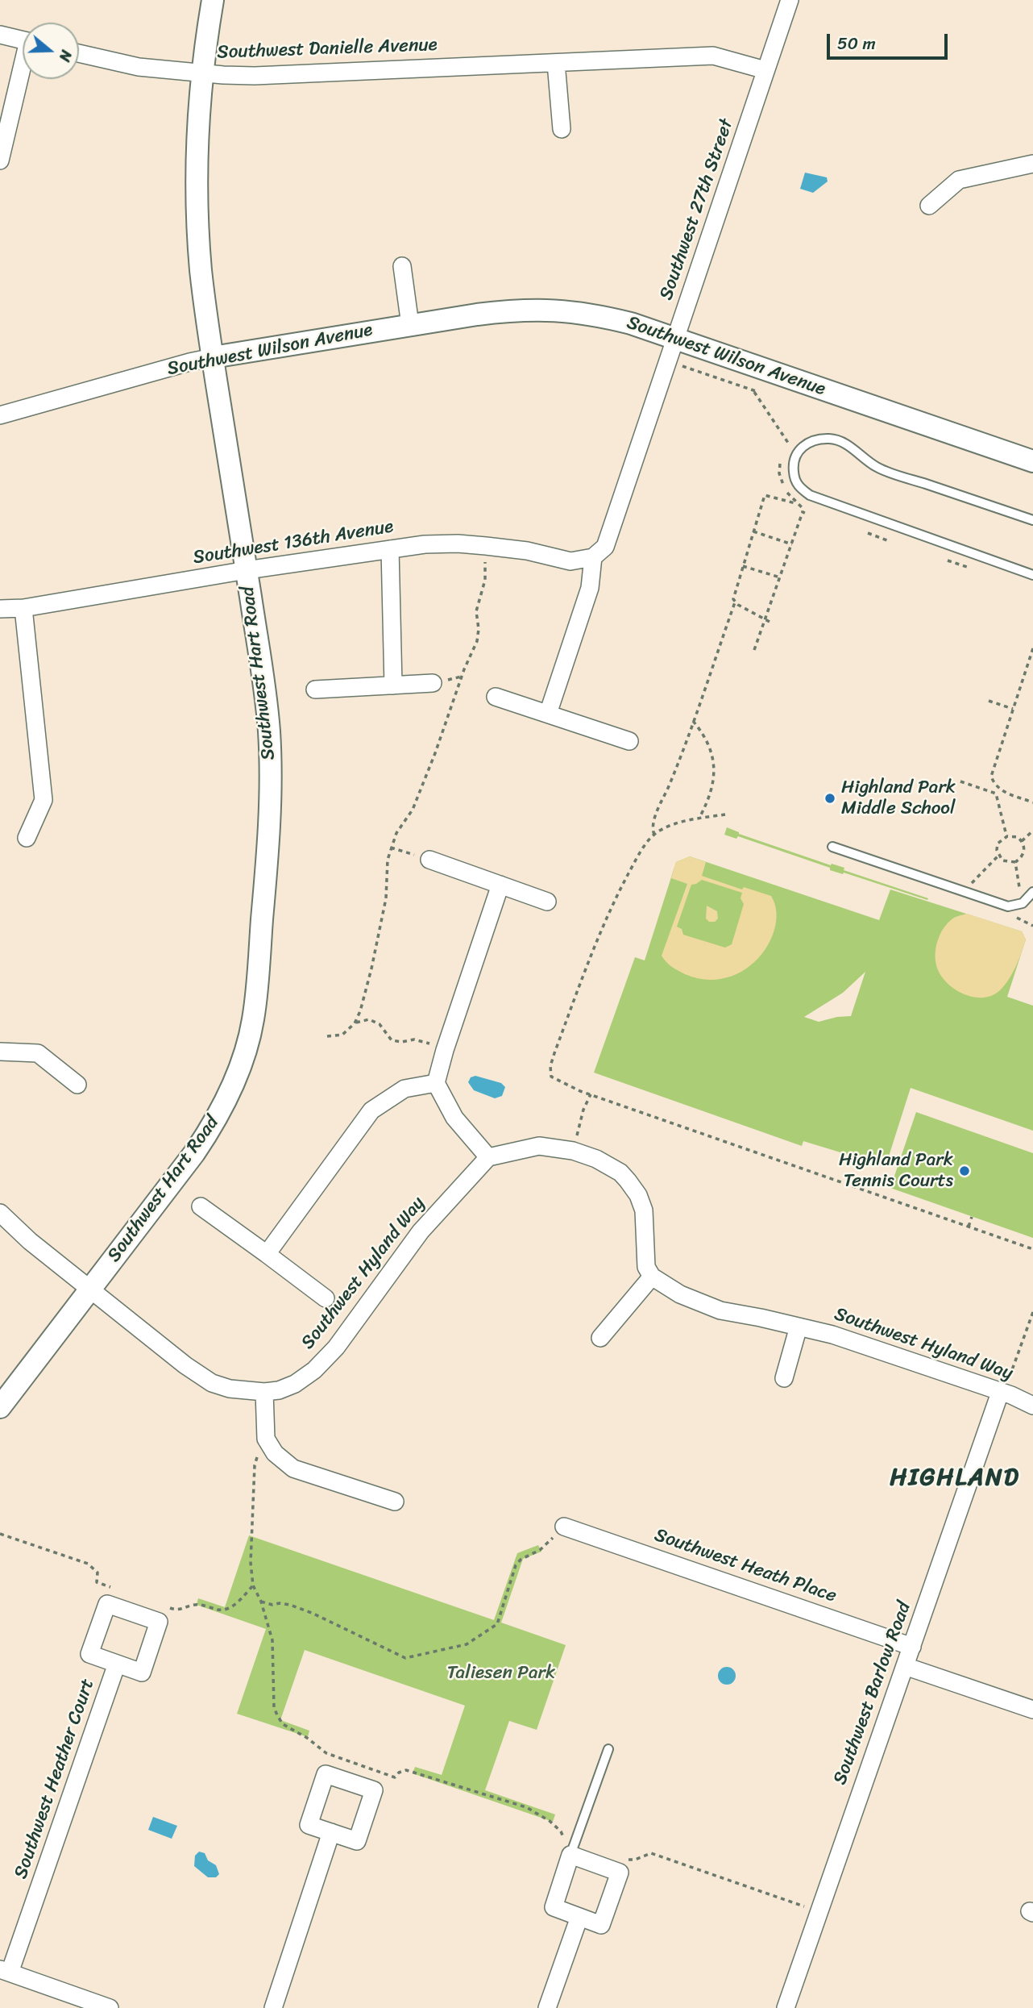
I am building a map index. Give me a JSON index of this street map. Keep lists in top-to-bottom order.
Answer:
{
  "streets": {
    "street": [
      "Southwest Danielle Avenue",
      "Southwest 27th Street",
      "Southwest Wilson Avenue",
      "Southwest 136th Avenue",
      "Southwest Hart Road",
      "Southwest Hyland Way",
      "Southwest Heath Place",
      "Southwest Barlow Road",
      "Southwest Heather Court"
    ]
  },
  "crossings": [
    ["Southwest Danielle Avenue", "Southwest 27th Street"],
    ["Southwest Danielle Avenue", "Southwest Hart Road"],
    ["Southwest 27th Street", "Southwest Wilson Avenue"],
    ["Southwest 27th Street", "Southwest 136th Avenue"],
    ["Southwest Wilson Avenue", "Southwest Hart Road"],
    ["Southwest 136th Avenue", "Southwest Hart Road"],
    ["Southwest Hart Road", "Southwest Hyland Way"],
    ["Southwest Hyland Way", "Southwest Barlow Road"],
    ["Southwest Heath Place", "Southwest Barlow Road"]
  ],
  "districts": ["HIGHLAND"],
  "parks": ["Taliesen Park"],
  "places": ["Highland Park Middle School", "Highland Park Tennis Courts"],
  "scale_bar": "50 m",
  "north": "right"
}
